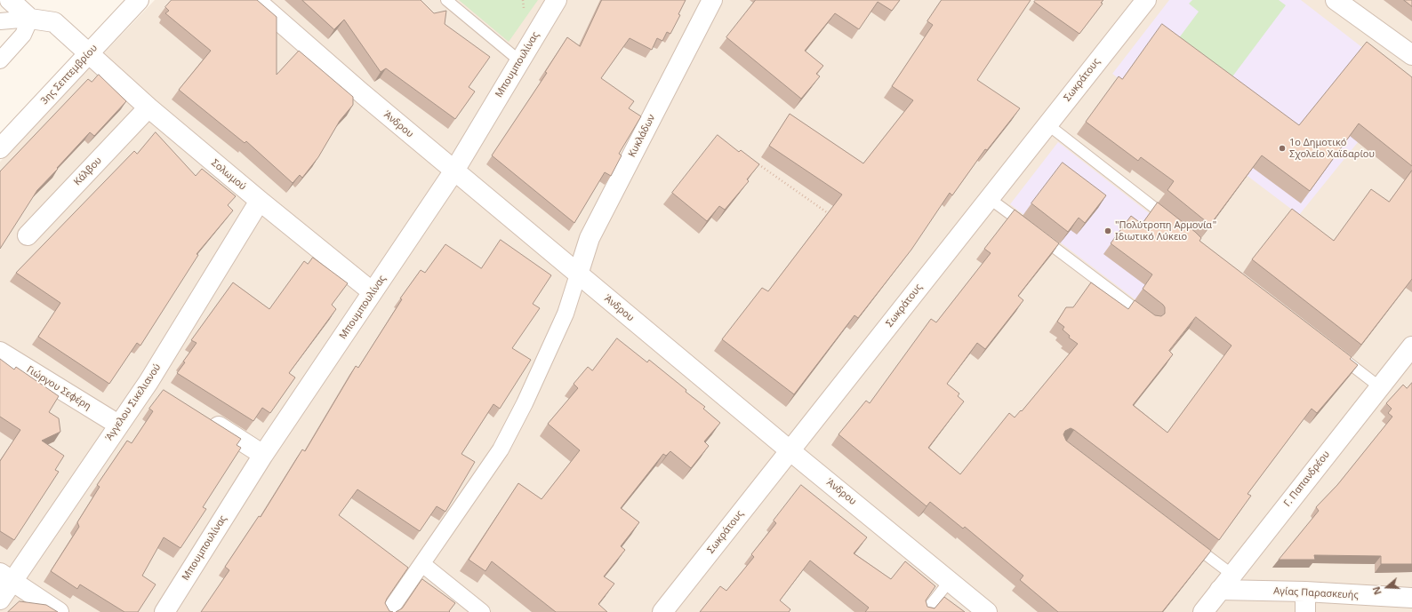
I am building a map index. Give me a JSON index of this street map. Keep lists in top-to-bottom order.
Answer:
{
  "streets": {
    "street": [
      "Μπουμπουλίνας",
      "3ης Σεπτεμβρίου",
      "Σωκράτους",
      "Άνδρου",
      "Κυκλάδων",
      "Κάλβου",
      "Σολωμού",
      "Γιώργου Σεφέρη",
      "Άγγελου Σικελιανού",
      "Γ. Παπανδρέου",
      "Αγίας Παρασκευής"
    ]
  },
  "crossings": [
    ["Μπουμπουλίνας", "Άνδρου"],
    ["Μπουμπουλίνας", "Σολωμού"],
    ["3ης Σεπτεμβρίου", "Σολωμού"],
    ["Σωκράτους", "Άνδρου"],
    ["Άνδρου", "Κυκλάδων"],
    ["Κάλβου", "Σολωμού"],
    ["Σολωμού", "Άγγελου Σικελιανού"],
    ["Γιώργου Σεφέρη", "Άγγελου Σικελιανού"],
    ["Γ. Παπανδρέου", "Αγίας Παρασκευής"]
  ],
  "places": ["1ο Δημοτικό Σχολείο Χαϊδαρίου", "\"Πολύτροπη Αρμονία\" Ιδιωτικό Λύκειο"],
  "north": "left"
}
